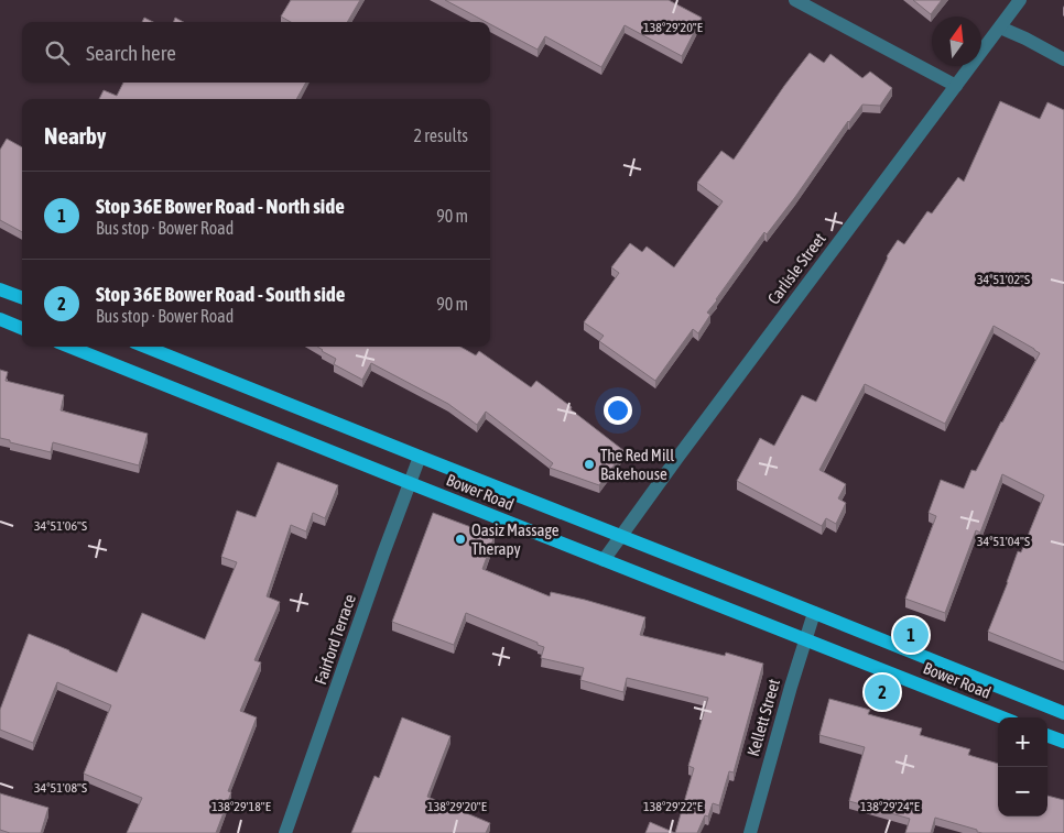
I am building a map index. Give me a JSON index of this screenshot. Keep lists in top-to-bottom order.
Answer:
{
  "streets": {
    "main road": ["Bower Road"],
    "street": ["Carlisle Street", "Fairford Terrace", "Kellett Street"]
  },
  "crossings": [
    ["Carlisle Street", "Bower Road"],
    ["Bower Road", "Fairford Terrace"],
    ["Bower Road", "Kellett Street"]
  ],
  "places": ["The Red Mill Bakehouse", "Oasiz Massage Therapy"],
  "north": "top",
  "page": {
    "search": "Search here",
    "heading": ["Nearby", "2 results"],
    "list": [
      {
        "mark": "1",
        "name": "Stop 36E Bower Road - North side",
        "note": "Bus stop · Bower Road",
        "value": "90 m"
      },
      {
        "mark": "2",
        "name": "Stop 36E Bower Road - South side",
        "note": "Bus stop · Bower Road",
        "value": "90 m"
      }
    ],
    "pins": ["1", "2"],
    "map_buttons": ["+", "−"]
  },
  "coordinates": [
    "138°29'20\"E",
    "34°51'02\"S",
    "34°51'06\"S",
    "34°51'04\"S",
    "34°51'08\"S",
    "138°29'18\"E",
    "138°29'22\"E",
    "138°29'24\"E"
  ]
}
